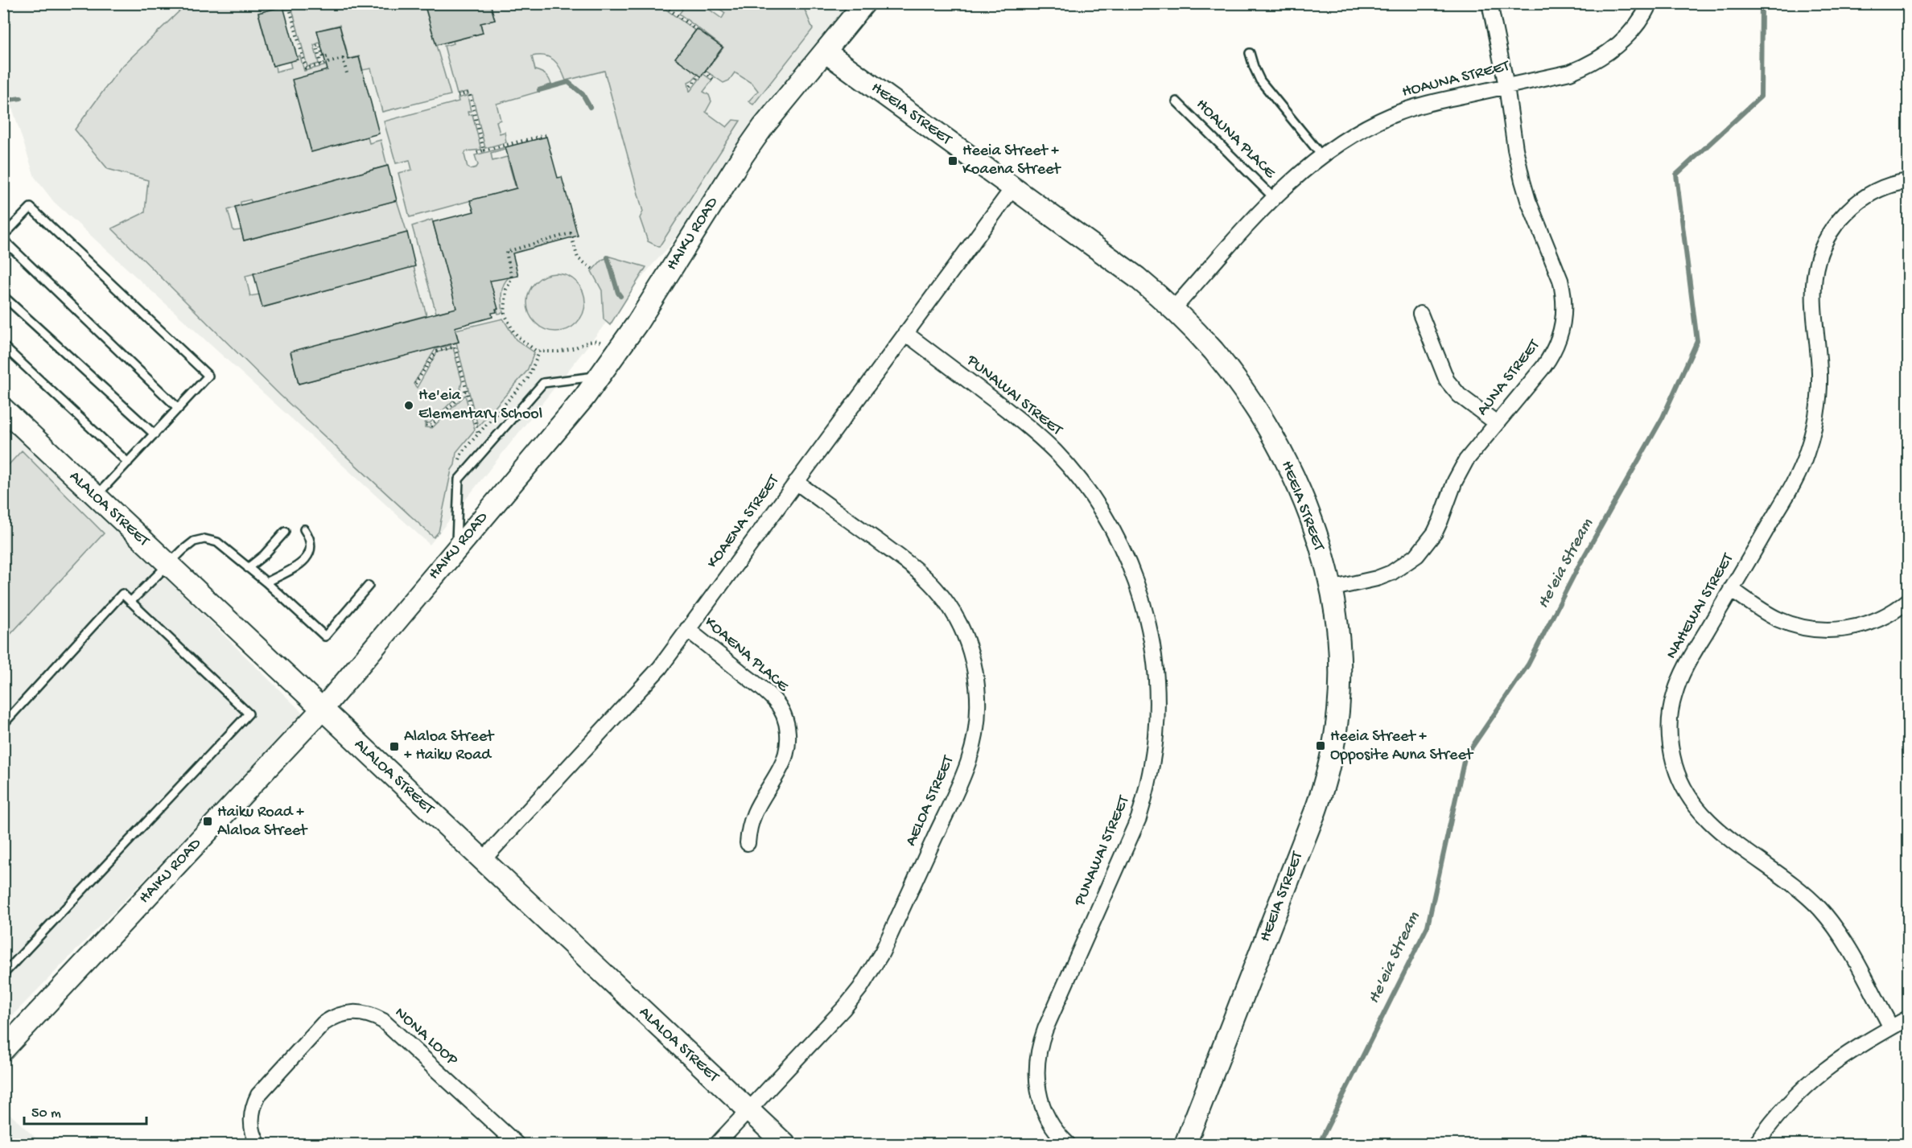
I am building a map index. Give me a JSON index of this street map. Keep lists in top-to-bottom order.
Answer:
{
  "streets": {
    "street": [
      "HOAUNA STREET",
      "HEEIA STREET",
      "HAIKU ROAD",
      "AUNA STREET",
      "PUNAWAI STREET",
      "ALALOA STREET",
      "KOAENA STREET",
      "NAHEWAI STREET",
      "KOAENA PLACE",
      "AELOA STREET",
      "NONA LOOP"
    ],
    "lane": ["HOAUNA PLACE"]
  },
  "crossings": [
    ["HOAUNA STREET", "HEEIA STREET"],
    ["HOAUNA STREET", "HOAUNA PLACE"],
    ["HOAUNA STREET", "AUNA STREET"],
    ["HEEIA STREET", "HAIKU ROAD"],
    ["HEEIA STREET", "AUNA STREET"],
    ["HEEIA STREET", "KOAENA STREET"],
    ["HAIKU ROAD", "ALALOA STREET"],
    ["PUNAWAI STREET", "KOAENA STREET"],
    ["ALALOA STREET", "KOAENA STREET"],
    ["ALALOA STREET", "AELOA STREET"],
    ["KOAENA STREET", "KOAENA PLACE"],
    ["KOAENA STREET", "AELOA STREET"]
  ],
  "water": ["He'eia Stream"],
  "places": {
    "transit": [
      "Heeia Street + Koaena Street",
      "Heeia Street + Opposite Auna Street",
      "Alaloa Street + Haiku Road",
      "Haiku Road + Alaloa Street"
    ],
    "other": ["He'eia Elementary School"]
  },
  "scale_bar": "50 m"
}
